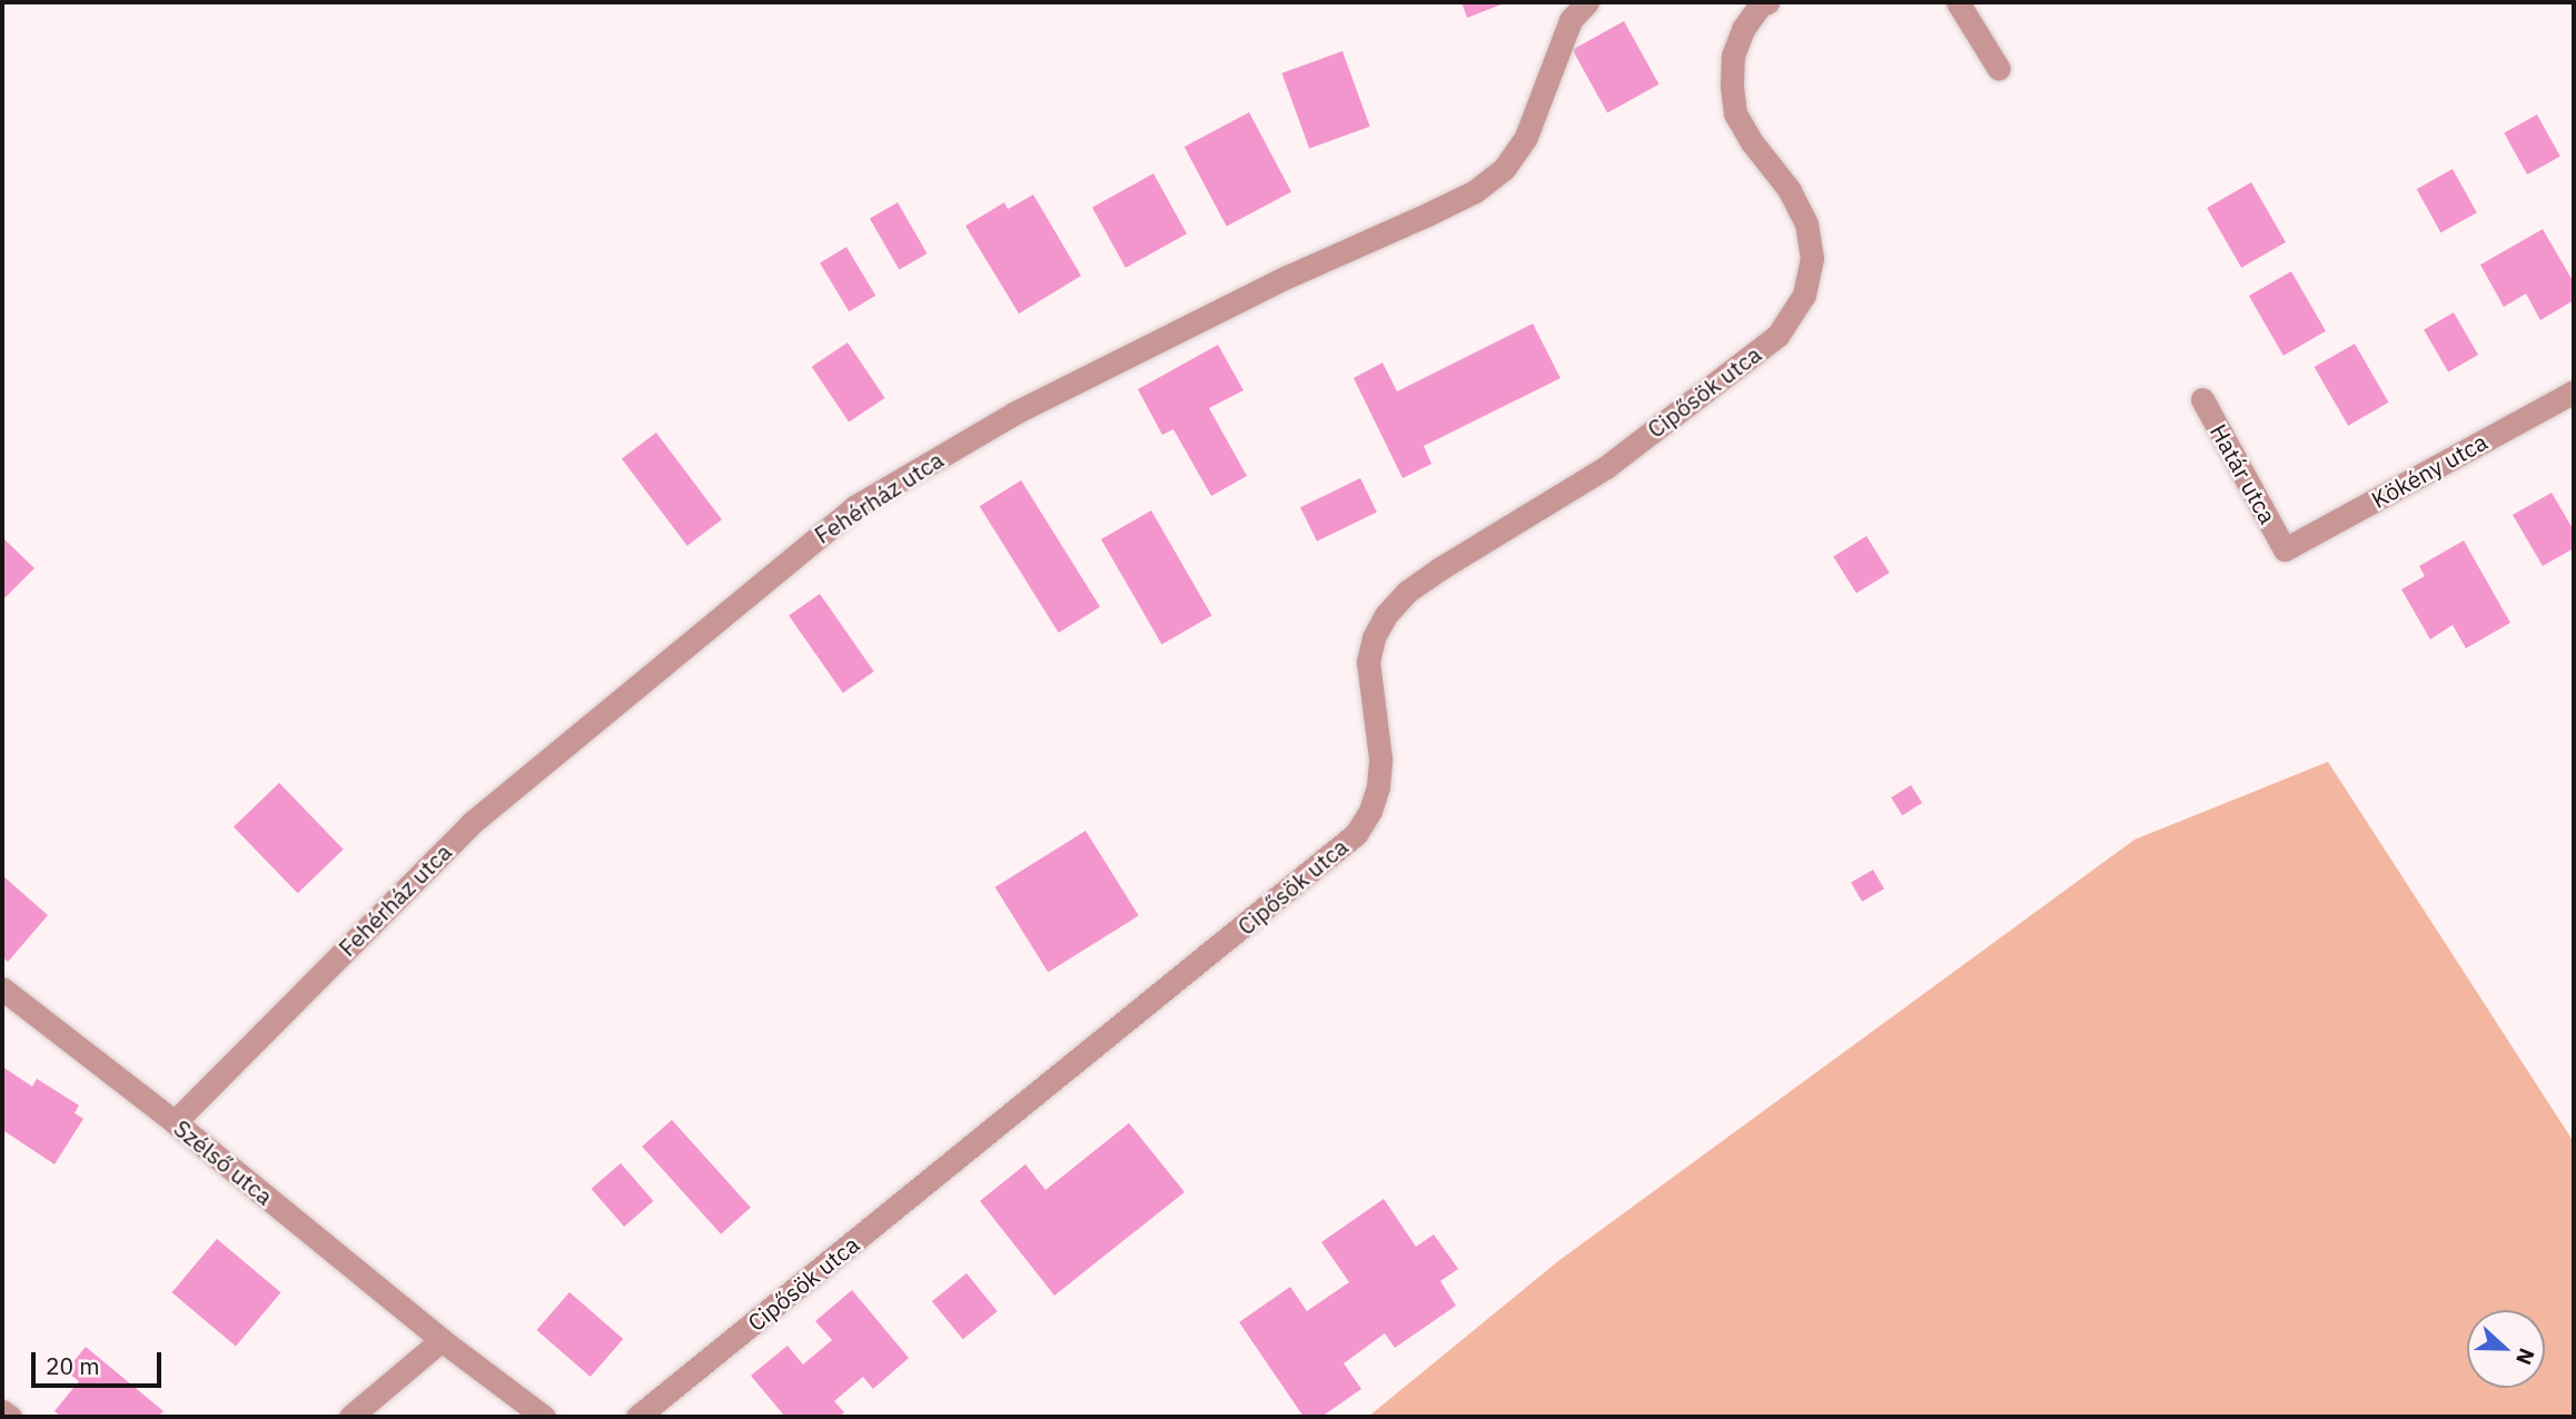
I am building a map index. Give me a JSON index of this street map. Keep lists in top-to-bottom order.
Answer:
{
  "streets": {
    "street": [
      "Cipősök utca",
      "Kökény utca",
      "Határ utca",
      "Fehérház utca",
      "Szélső utca"
    ]
  },
  "crossings": [
    ["Kökény utca", "Határ utca"],
    ["Fehérház utca", "Szélső utca"]
  ],
  "scale_bar": "20 m",
  "north": "right"
}
